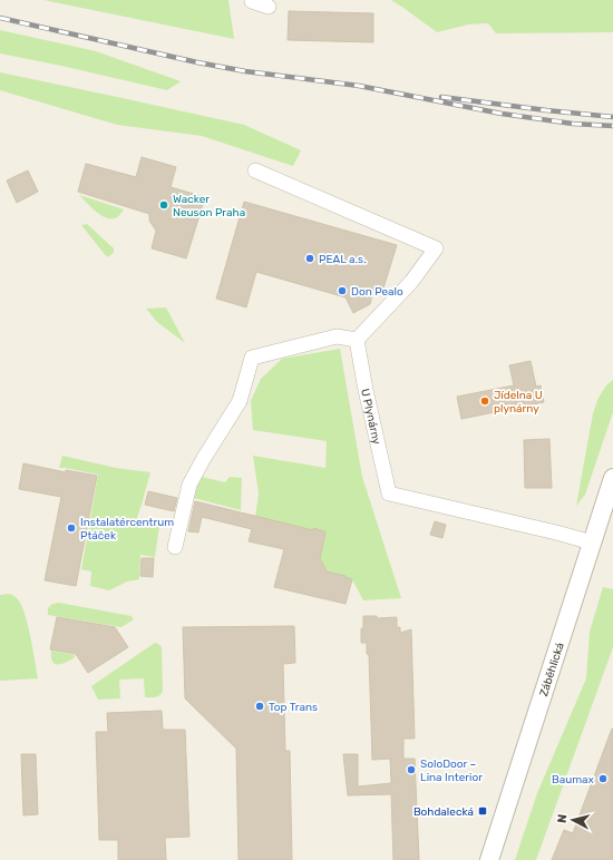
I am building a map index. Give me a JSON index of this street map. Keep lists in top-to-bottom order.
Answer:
{
  "streets": {
    "street": ["U Plynárny", "Záběhlická"]
  },
  "crossings": [
    ["U Plynárny", "Záběhlická"]
  ],
  "places": {
    "other": [
      "Wacker Neuson Praha",
      "PEAL a.s.",
      "Don Pealo",
      "Jídelna U plynárny",
      "Instalatércentrum Ptáček",
      "Top Trans",
      "SoloDoor – Lina Interior",
      "Baumax"
    ],
    "transit": ["Bohdalecká"]
  },
  "north": "left"
}
